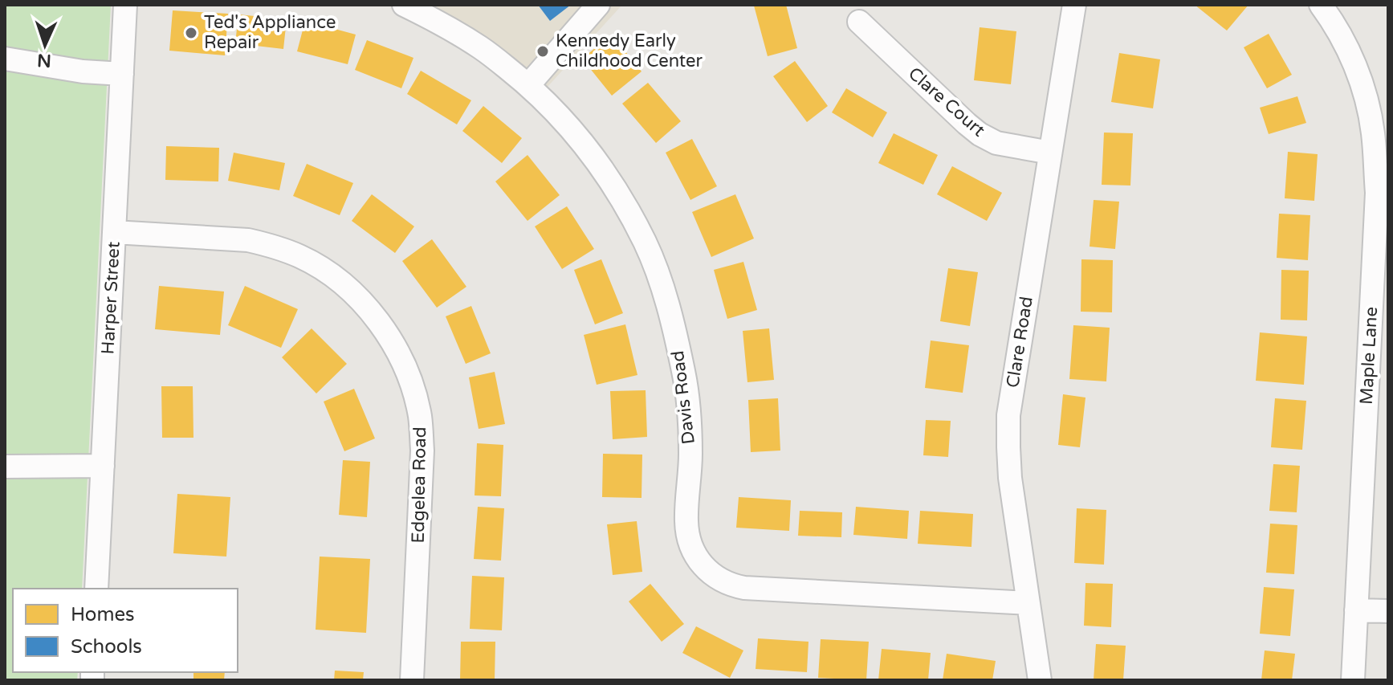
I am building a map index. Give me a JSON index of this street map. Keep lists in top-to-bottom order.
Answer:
{
  "streets": {
    "street": [
      "Clare Court",
      "Harper Street",
      "Clare Road",
      "Maple Lane",
      "Davis Road",
      "Edgelea Road"
    ]
  },
  "crossings": [
    ["Clare Court", "Clare Road"],
    ["Harper Street", "Edgelea Road"],
    ["Clare Road", "Davis Road"]
  ],
  "places": ["Ted's Appliance Repair", "Kennedy Early Childhood Center"],
  "legend": ["Homes", "Schools"],
  "north": "bottom"
}
